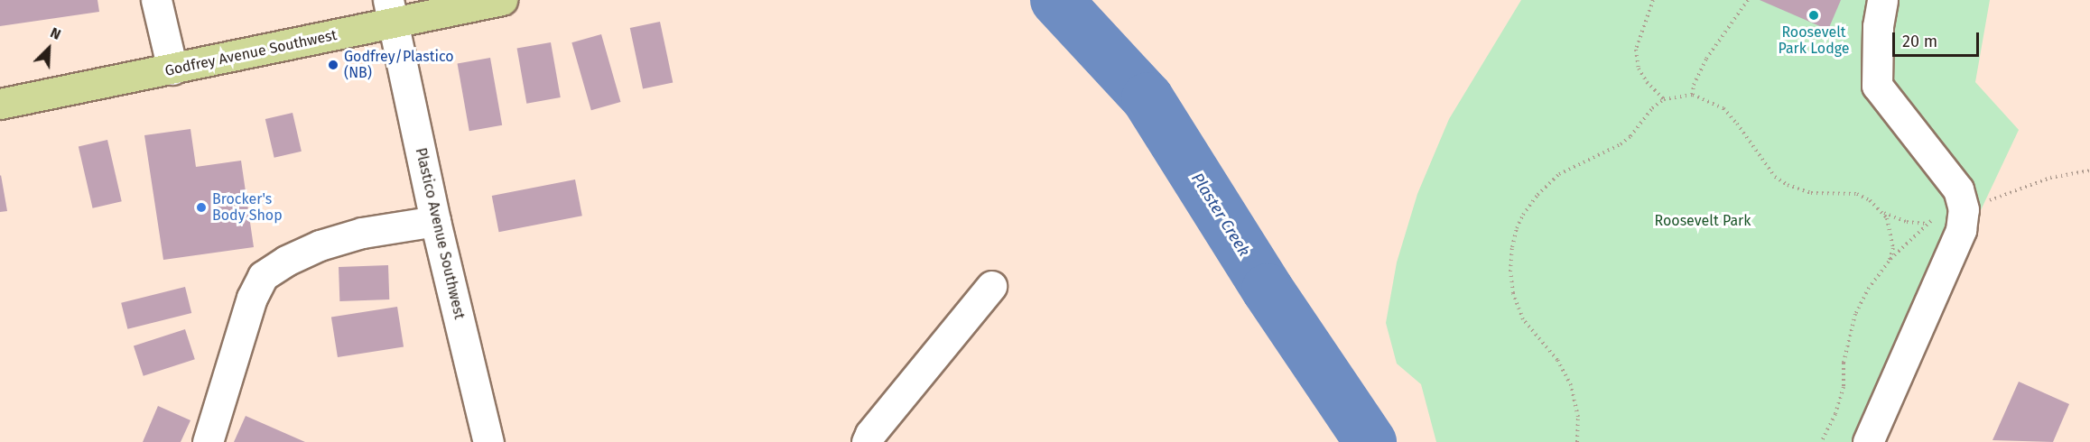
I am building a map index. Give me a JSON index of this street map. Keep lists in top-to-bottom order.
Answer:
{
  "streets": {
    "main road": ["Godfrey Avenue Southwest"],
    "street": ["Plastico Avenue Southwest"]
  },
  "crossings": [
    ["Godfrey Avenue Southwest", "Plastico Avenue Southwest"]
  ],
  "water": ["Plaster Creek"],
  "parks": ["Roosevelt Park"],
  "places": ["Roosevelt Park Lodge", "Godfrey/Plastico (NB)", "Brocker's Body Shop"],
  "scale_bar": "20 m",
  "north": "top right"
}
